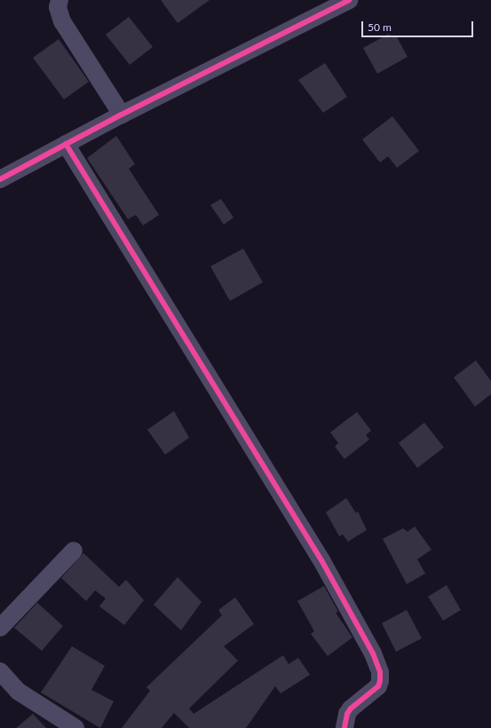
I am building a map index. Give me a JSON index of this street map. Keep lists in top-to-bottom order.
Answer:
{
  "scale_bar": "50 m"
}
